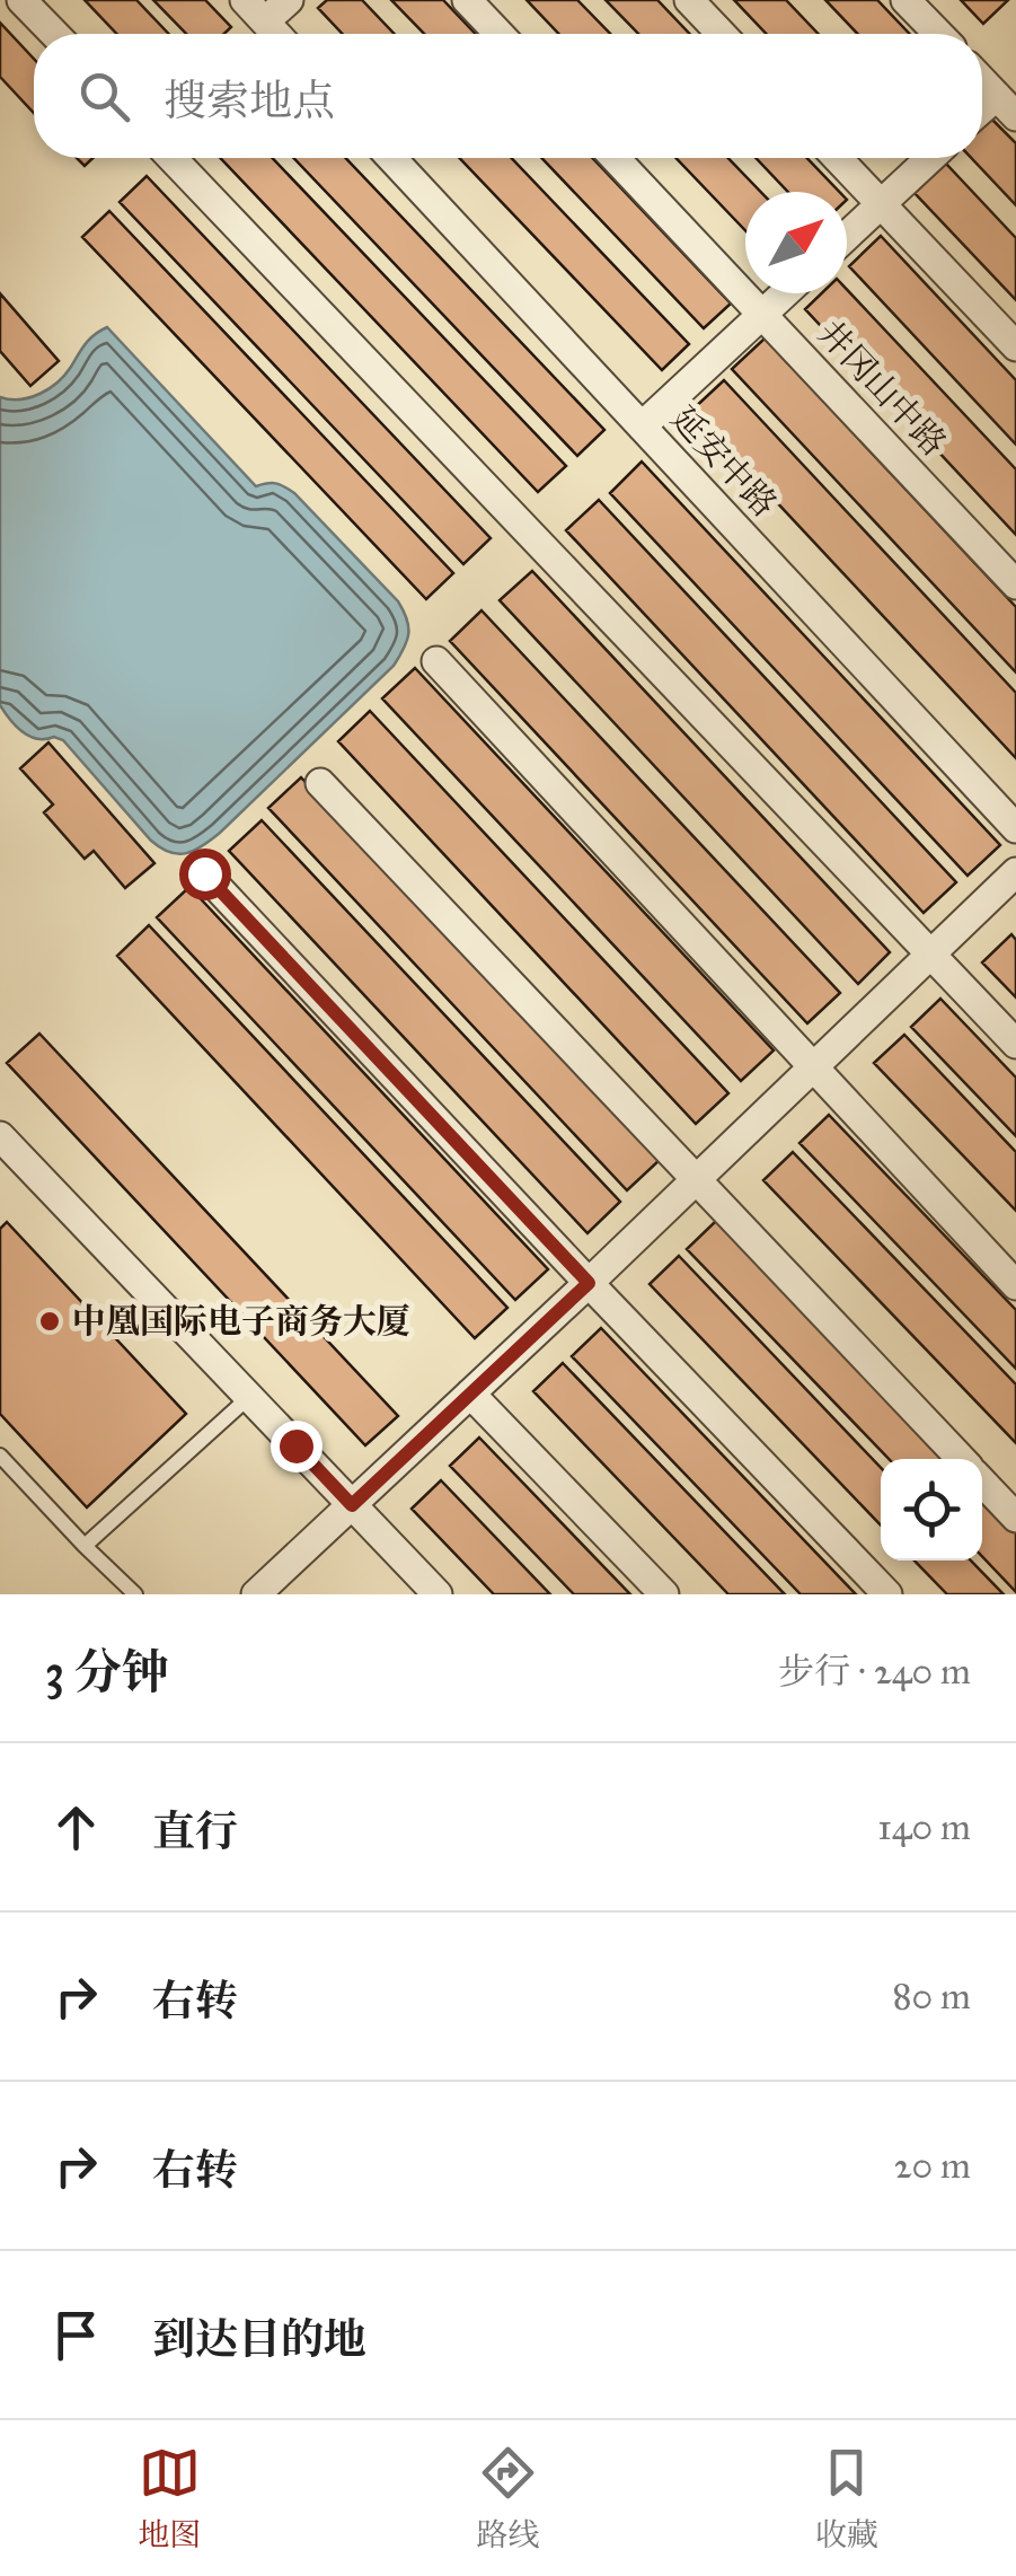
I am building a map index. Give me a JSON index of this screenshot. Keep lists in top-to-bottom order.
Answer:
{
  "streets": {
    "street": ["井冈山中路", "延安中路"]
  },
  "places": ["中凰国际电子商务大厦"],
  "north": "top right",
  "page": {
    "search": "搜索地点",
    "heading": ["3 分钟", "步行 · 240 m"],
    "list": [
      ["直行", "140 m"],
      ["右转", "80 m"],
      ["右转", "20 m"],
      "到达目的地"
    ],
    "nav": ["地图", "路线", "收藏"]
  }
}
